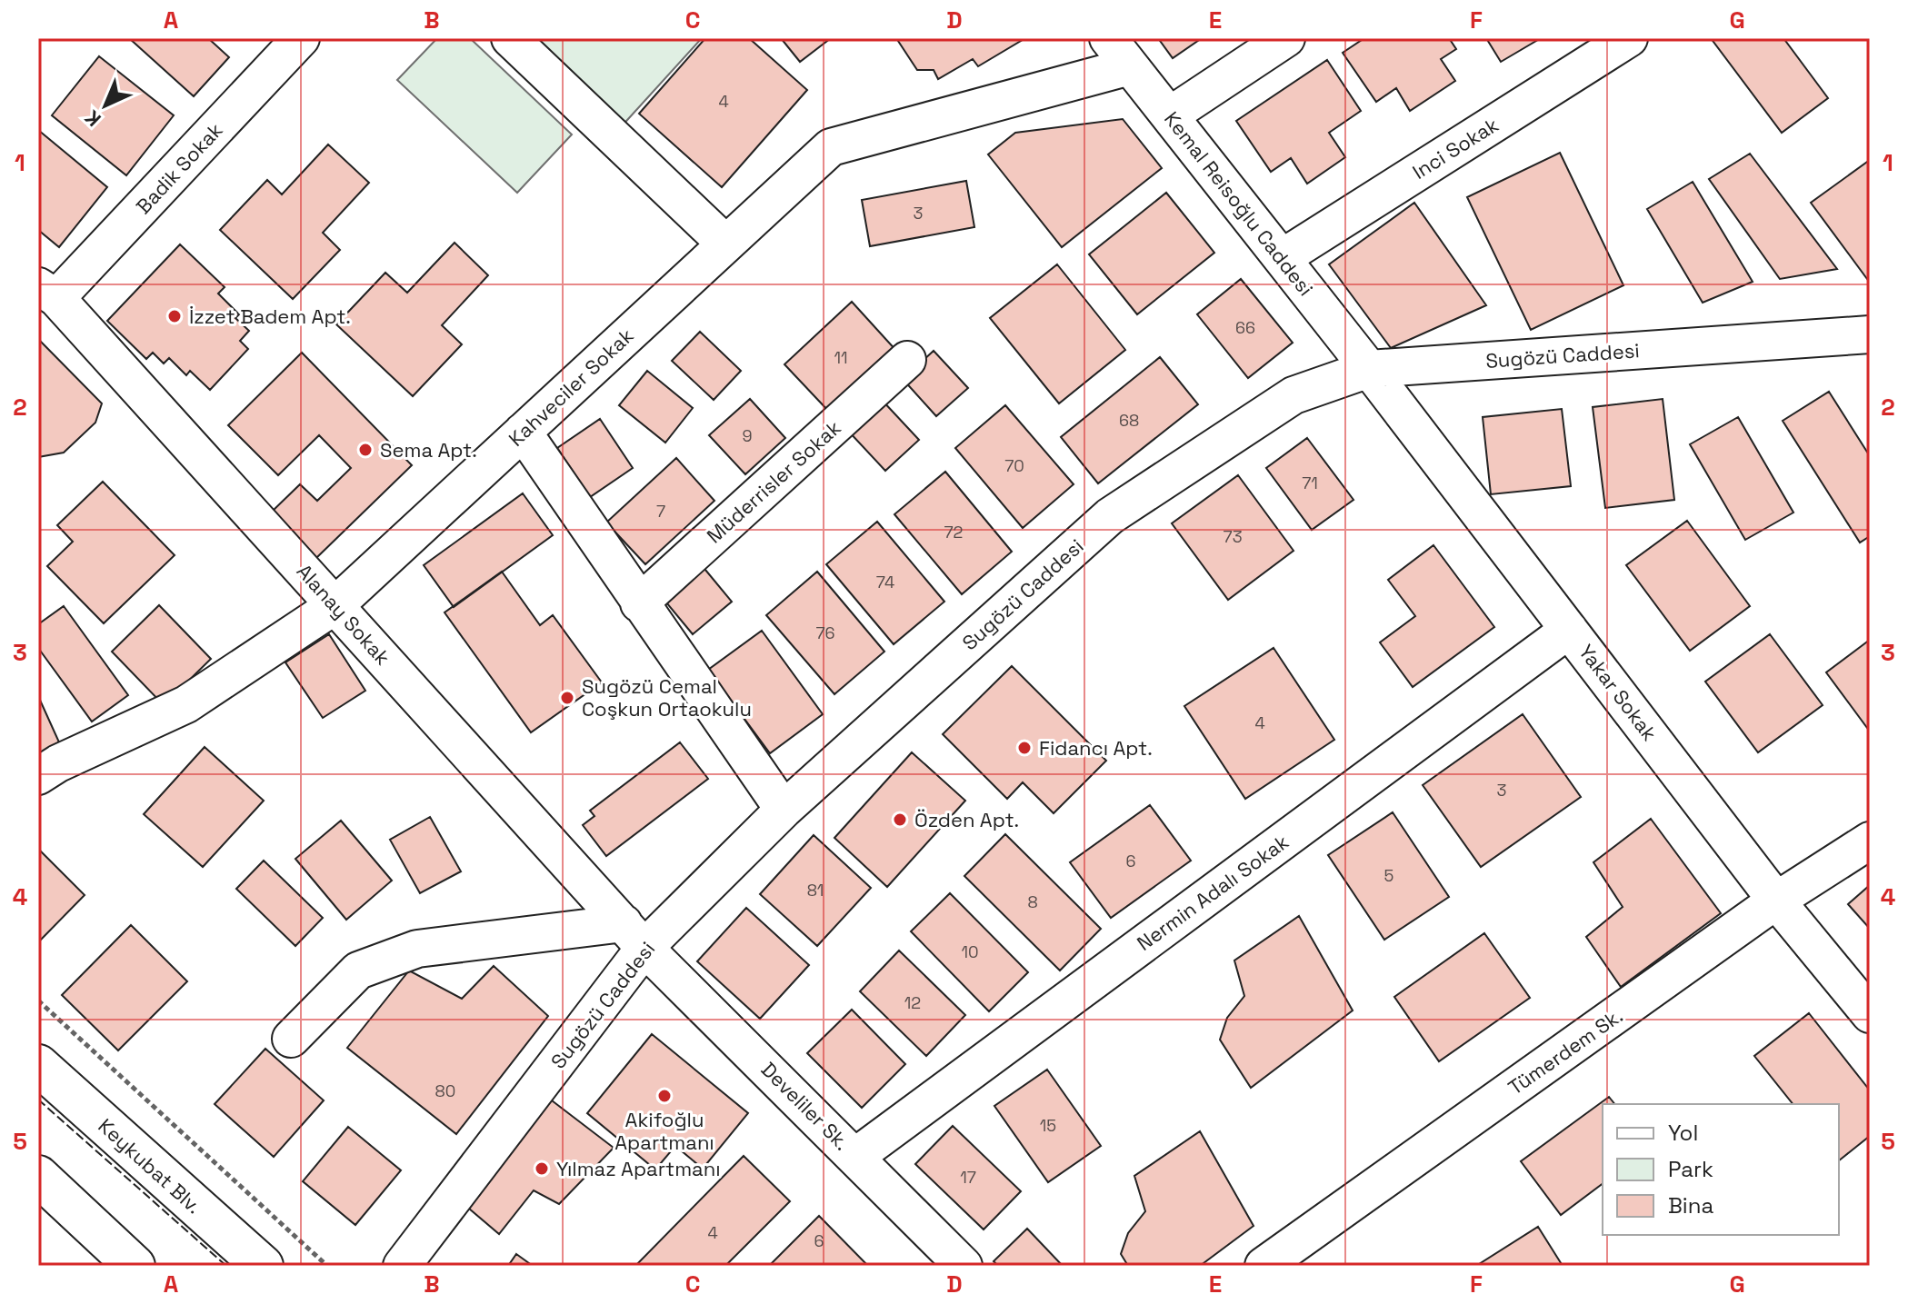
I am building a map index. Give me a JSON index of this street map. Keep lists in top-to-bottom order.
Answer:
{
  "streets": {
    "highway": ["Keykubat Blv."],
    "street": [
      "Inci Sokak",
      "Badik Sokak",
      "Kemal Reisoğlu Caddesi",
      "Sugözü Caddesi",
      "Kahveciler Sokak",
      "Müderrisler Sokak",
      "Alanay Sokak",
      "Yakar Sokak",
      "Nermin Adalı Sokak",
      "Tümerdem Sk.",
      "Develiler Sk."
    ]
  },
  "crossings": [
    ["Inci Sokak", "Kemal Reisoğlu Caddesi"],
    ["Badik Sokak", "Alanay Sokak"],
    ["Kemal Reisoğlu Caddesi", "Sugözü Caddesi"],
    ["Kemal Reisoğlu Caddesi", "Kahveciler Sokak"],
    ["Kemal Reisoğlu Caddesi", "Yakar Sokak"],
    ["Sugözü Caddesi", "Alanay Sokak"],
    ["Sugözü Caddesi", "Yakar Sokak"],
    ["Sugözü Caddesi", "Develiler Sk."],
    ["Kahveciler Sokak", "Alanay Sokak"],
    ["Alanay Sokak", "Develiler Sk."],
    ["Yakar Sokak", "Nermin Adalı Sokak"],
    ["Yakar Sokak", "Tümerdem Sk."],
    ["Nermin Adalı Sokak", "Develiler Sk."]
  ],
  "places": [
    "İzzet Badem Apt.",
    "Sema Apt.",
    "Sugözü Cemal Coşkun Ortaokulu",
    "Fidancı Apt.",
    "Özden Apt.",
    "Akifoğlu Apartmanı",
    "Yılmaz Apartmanı"
  ],
  "house_numbers": [
    "4",
    "3",
    "66",
    "11",
    "68",
    "9",
    "70",
    "71",
    "7",
    "72",
    "73",
    "74",
    "76",
    "4",
    "3",
    "6",
    "5",
    "81",
    "8",
    "10",
    "12",
    "80",
    "15",
    "17",
    "4",
    "6"
  ],
  "legend": ["Yol", "Park", "Bina"],
  "north": "bottom left",
  "grid": {
    "columns": [
      "A",
      "B",
      "C",
      "D",
      "E",
      "F",
      "G"
    ],
    "rows": [
      "1",
      "2",
      "3",
      "4",
      "5"
    ]
  }
}
